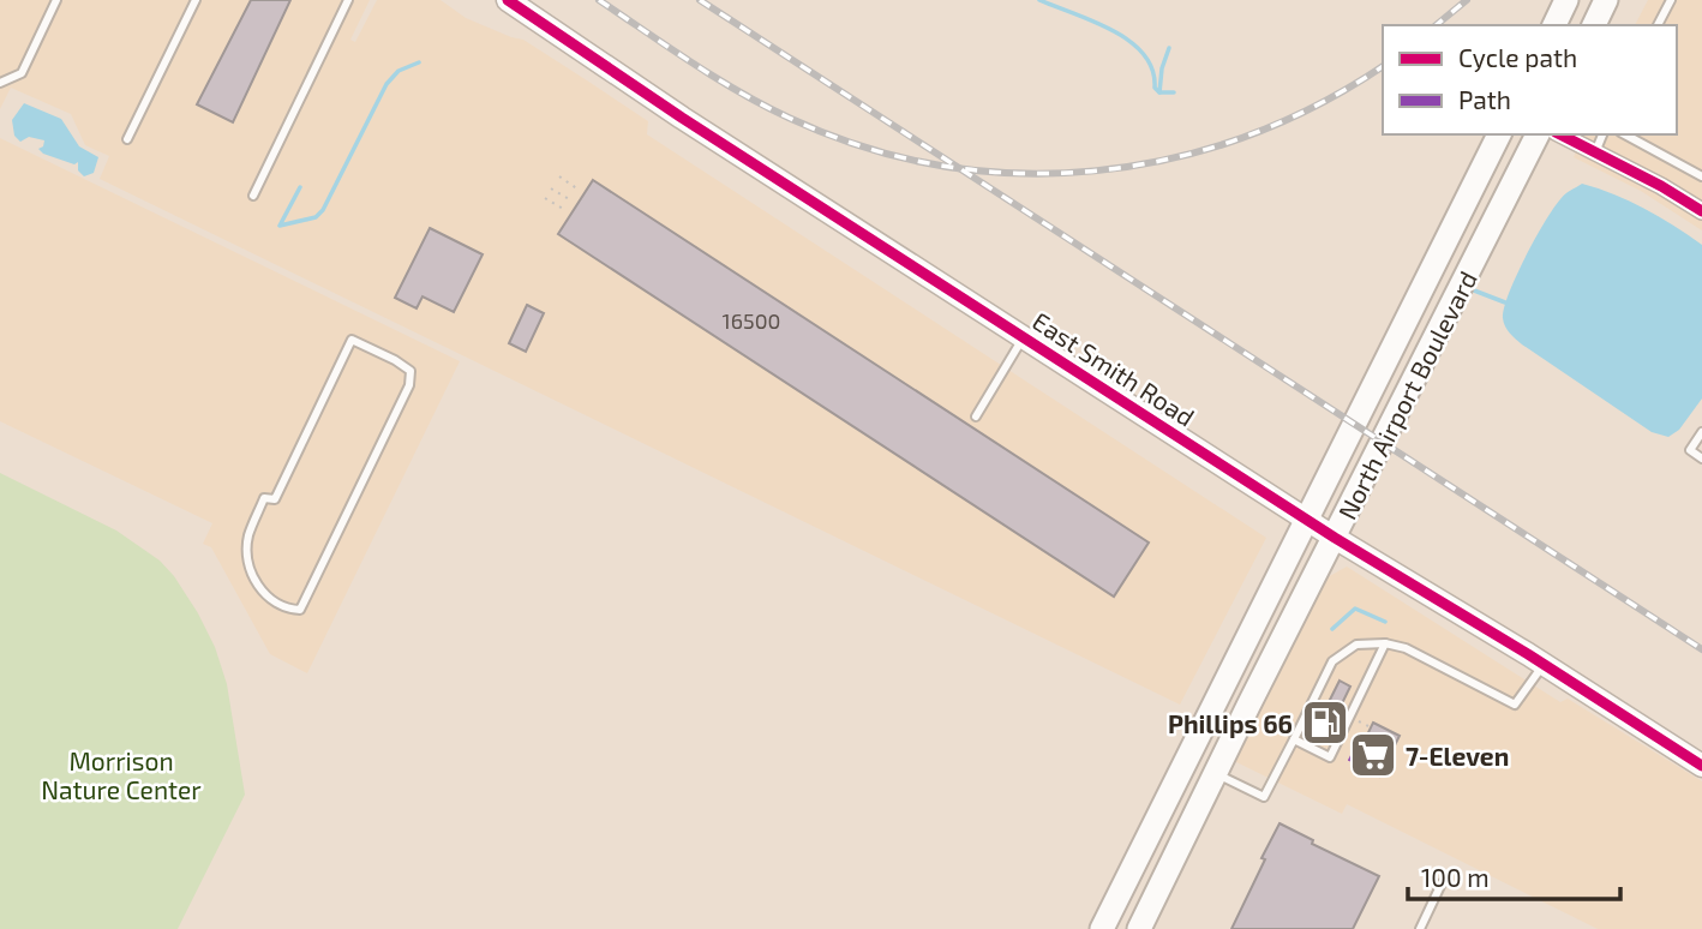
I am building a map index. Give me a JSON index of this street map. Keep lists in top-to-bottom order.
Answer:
{
  "streets": {
    "main road": ["North Airport Boulevard"],
    "street": ["East Smith Road"]
  },
  "crossings": [
    ["East Smith Road", "North Airport Boulevard"]
  ],
  "parks": ["Morrison Nature Center"],
  "places": {
    "fuel station": ["Phillips 66"],
    "supermarket": ["7-Eleven"]
  },
  "house_numbers": ["16500"],
  "legend": ["Cycle path", "Path"],
  "scale_bar": "100 m"
}
